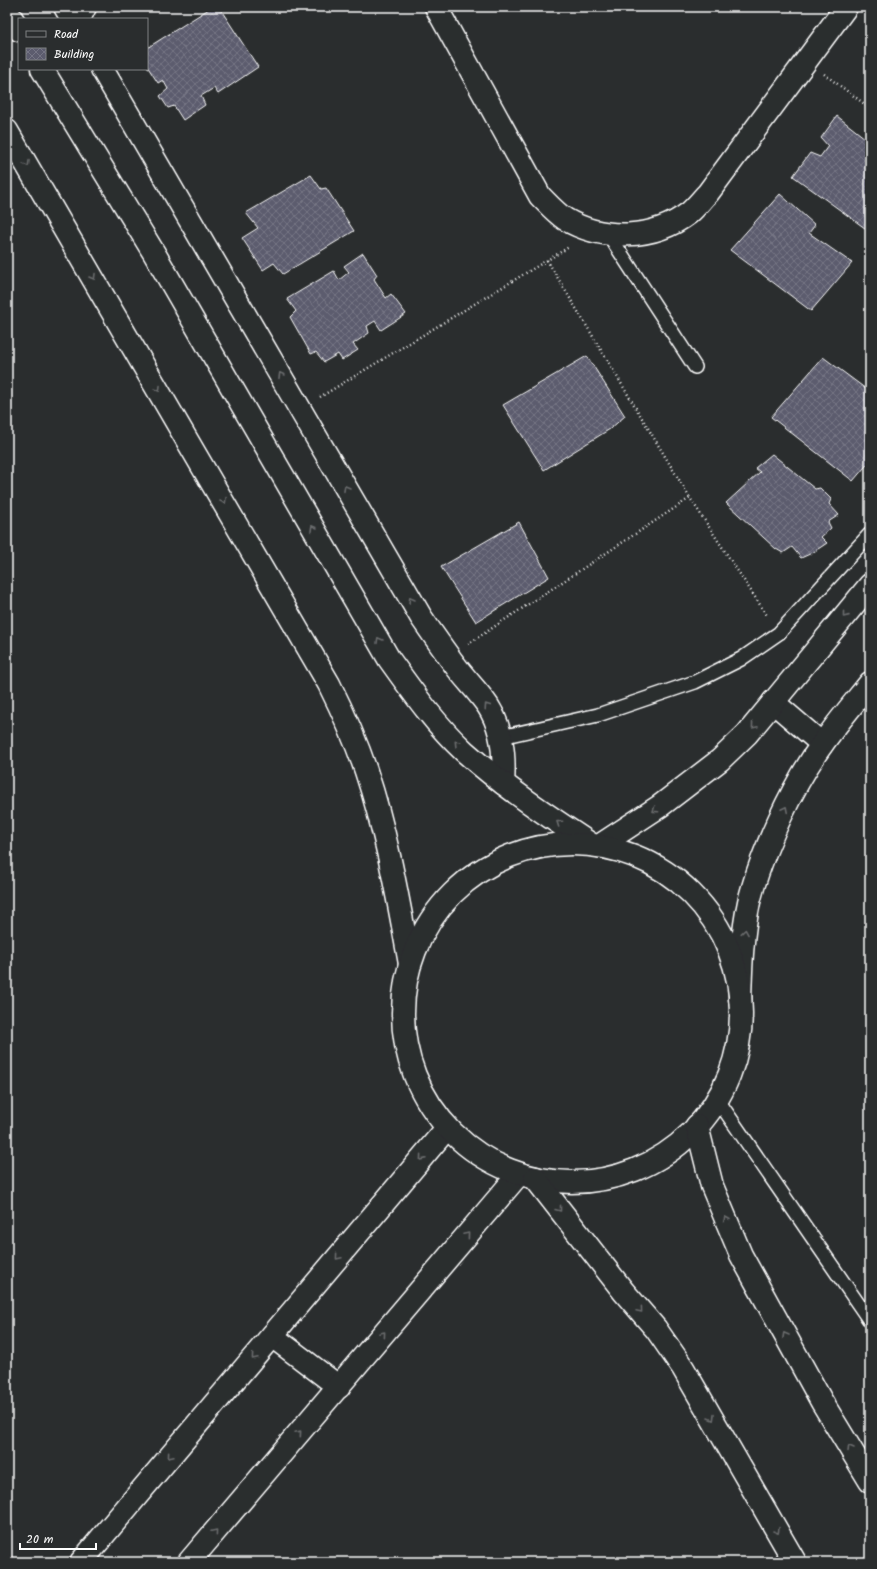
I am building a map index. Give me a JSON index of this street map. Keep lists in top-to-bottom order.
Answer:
{
  "legend": ["Road", "Building"],
  "scale_bar": "20 m"
}
